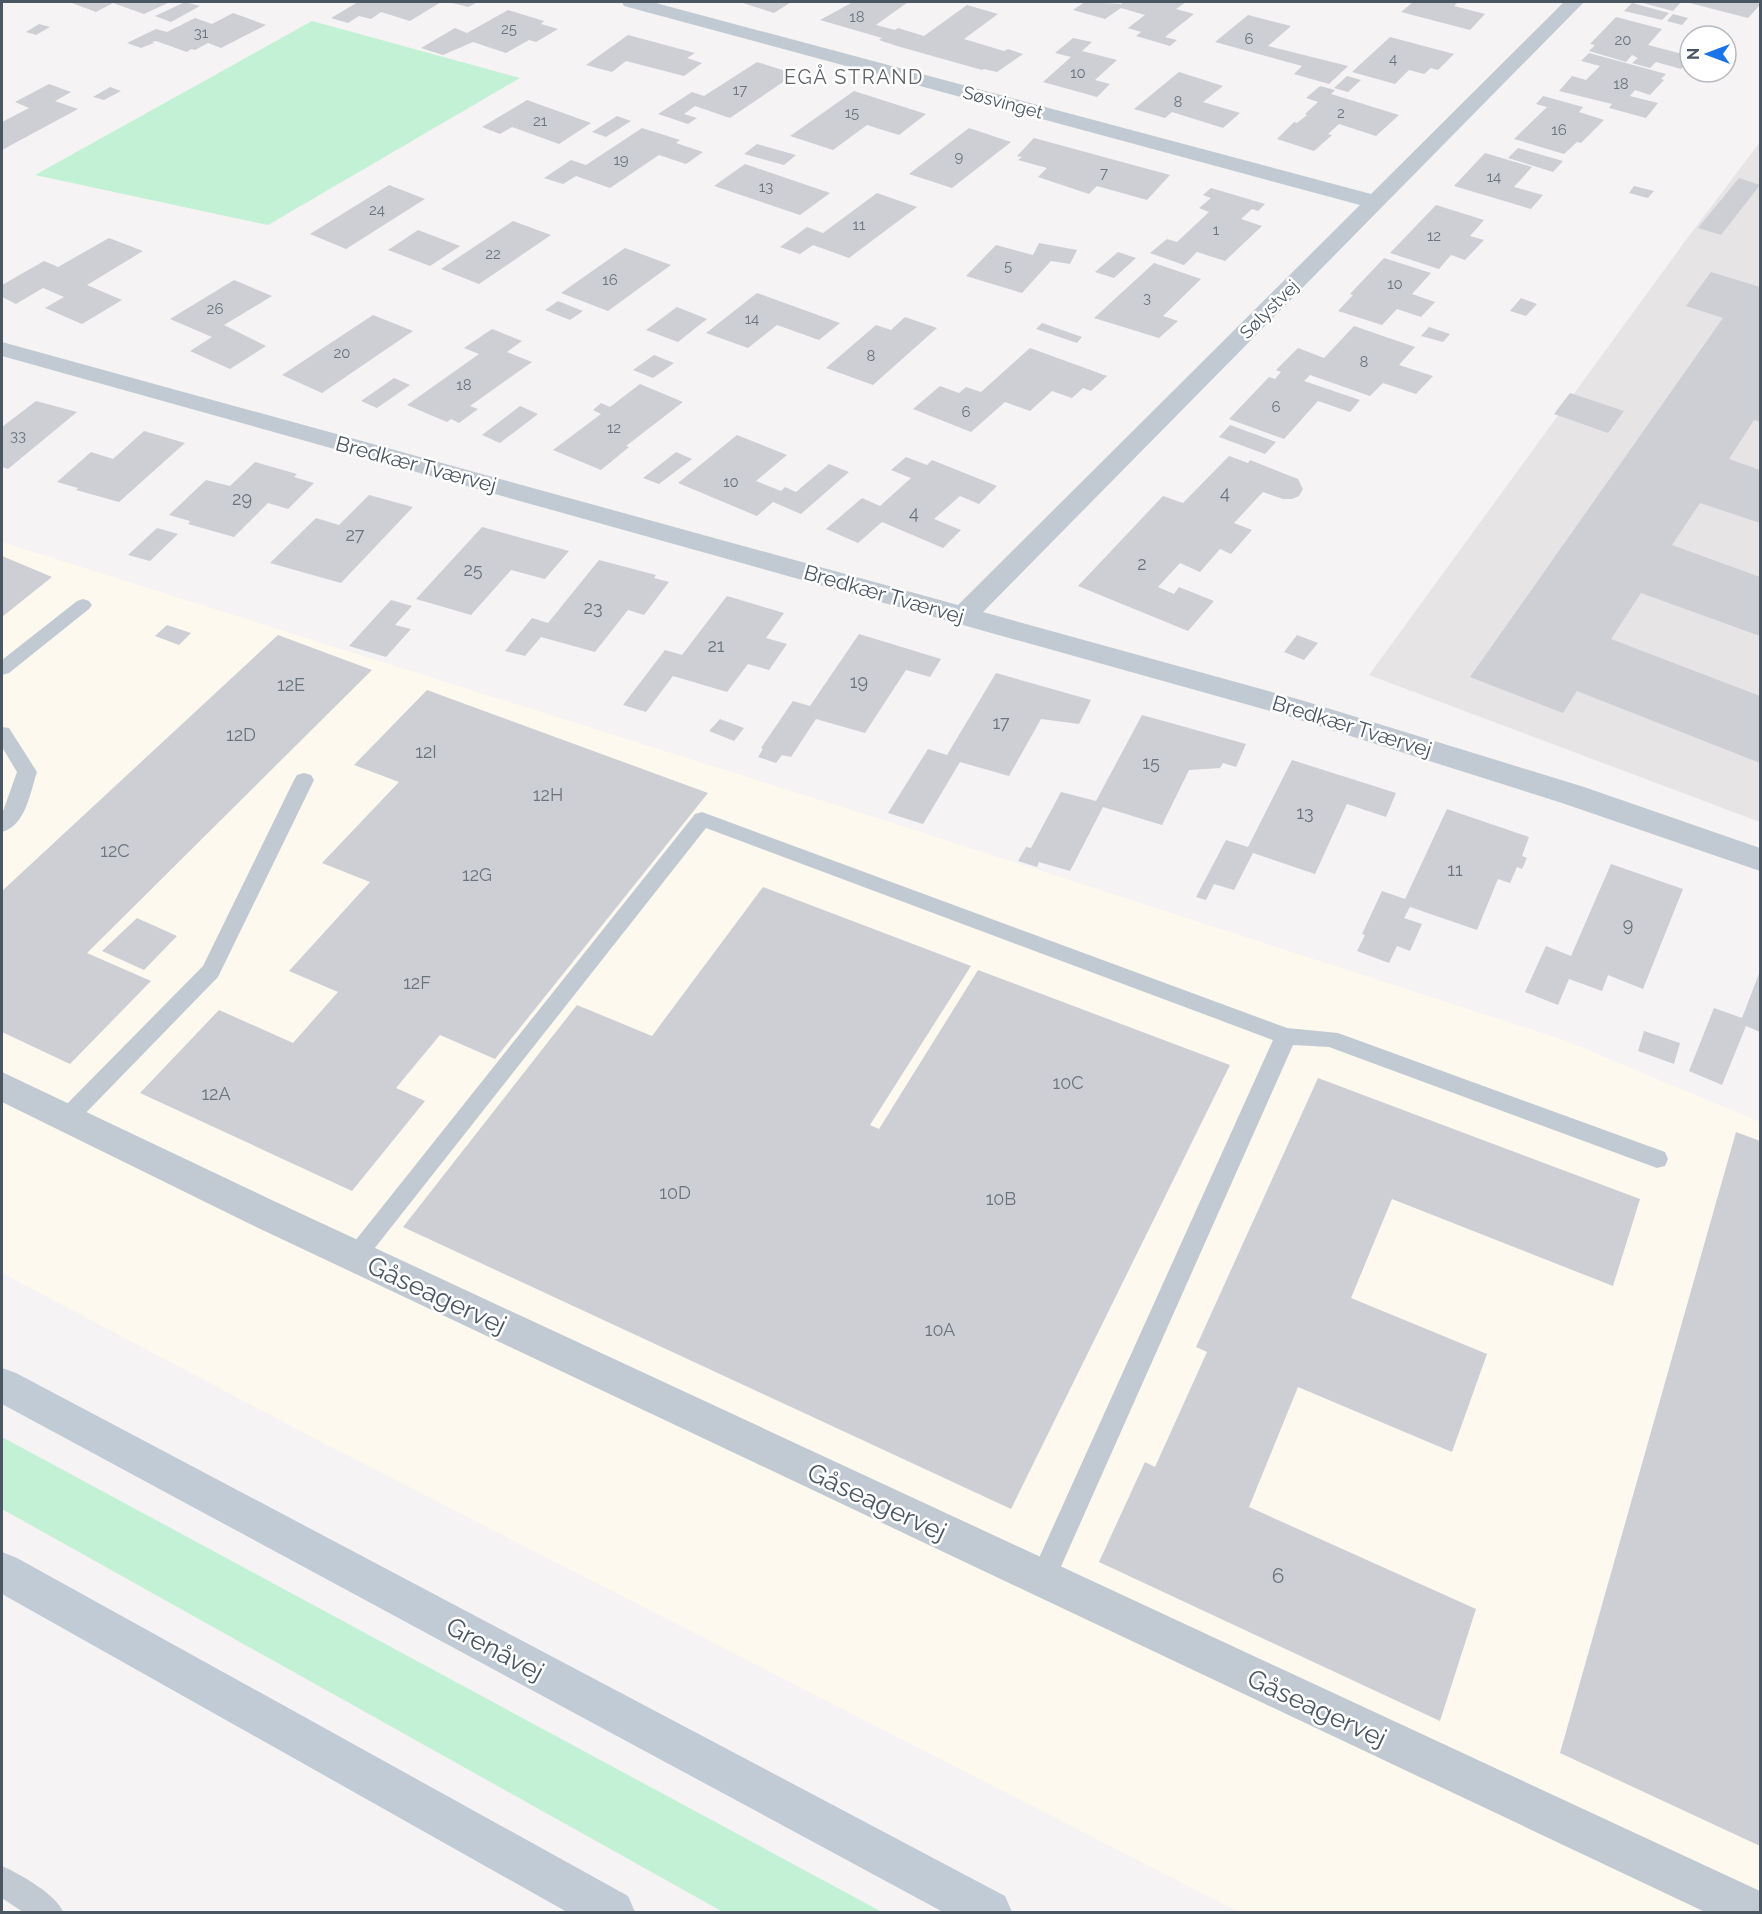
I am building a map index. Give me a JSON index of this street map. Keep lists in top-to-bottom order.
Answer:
{
  "streets": {
    "main road": ["Grenåvej"],
    "street": [
      "Søsvinget",
      "Sølystvej",
      "Bredkær Tværvej",
      "Gåseagervej"
    ]
  },
  "crossings": [
    ["Søsvinget", "Sølystvej"],
    ["Sølystvej", "Bredkær Tværvej"]
  ],
  "districts": ["EGÅ STRAND"],
  "house_numbers": [
    "18",
    "25",
    "31",
    "6",
    "20",
    "4",
    "10",
    "18",
    "17",
    "8",
    "15",
    "2",
    "21",
    "16",
    "9",
    "19",
    "7",
    "14",
    "13",
    "24",
    "11",
    "1",
    "12",
    "22",
    "5",
    "16",
    "10",
    "3",
    "26",
    "14",
    "20",
    "8",
    "8",
    "18",
    "6",
    "6",
    "12",
    "33",
    "10",
    "4",
    "29",
    "4",
    "27",
    "2",
    "25",
    "23",
    "21",
    "19",
    "12E",
    "17",
    "12D",
    "12I",
    "15",
    "12H",
    "13",
    "12C",
    "11",
    "12G",
    "9",
    "12F",
    "10C",
    "12A",
    "10D",
    "10B",
    "10A",
    "6"
  ],
  "north": "left"
}
